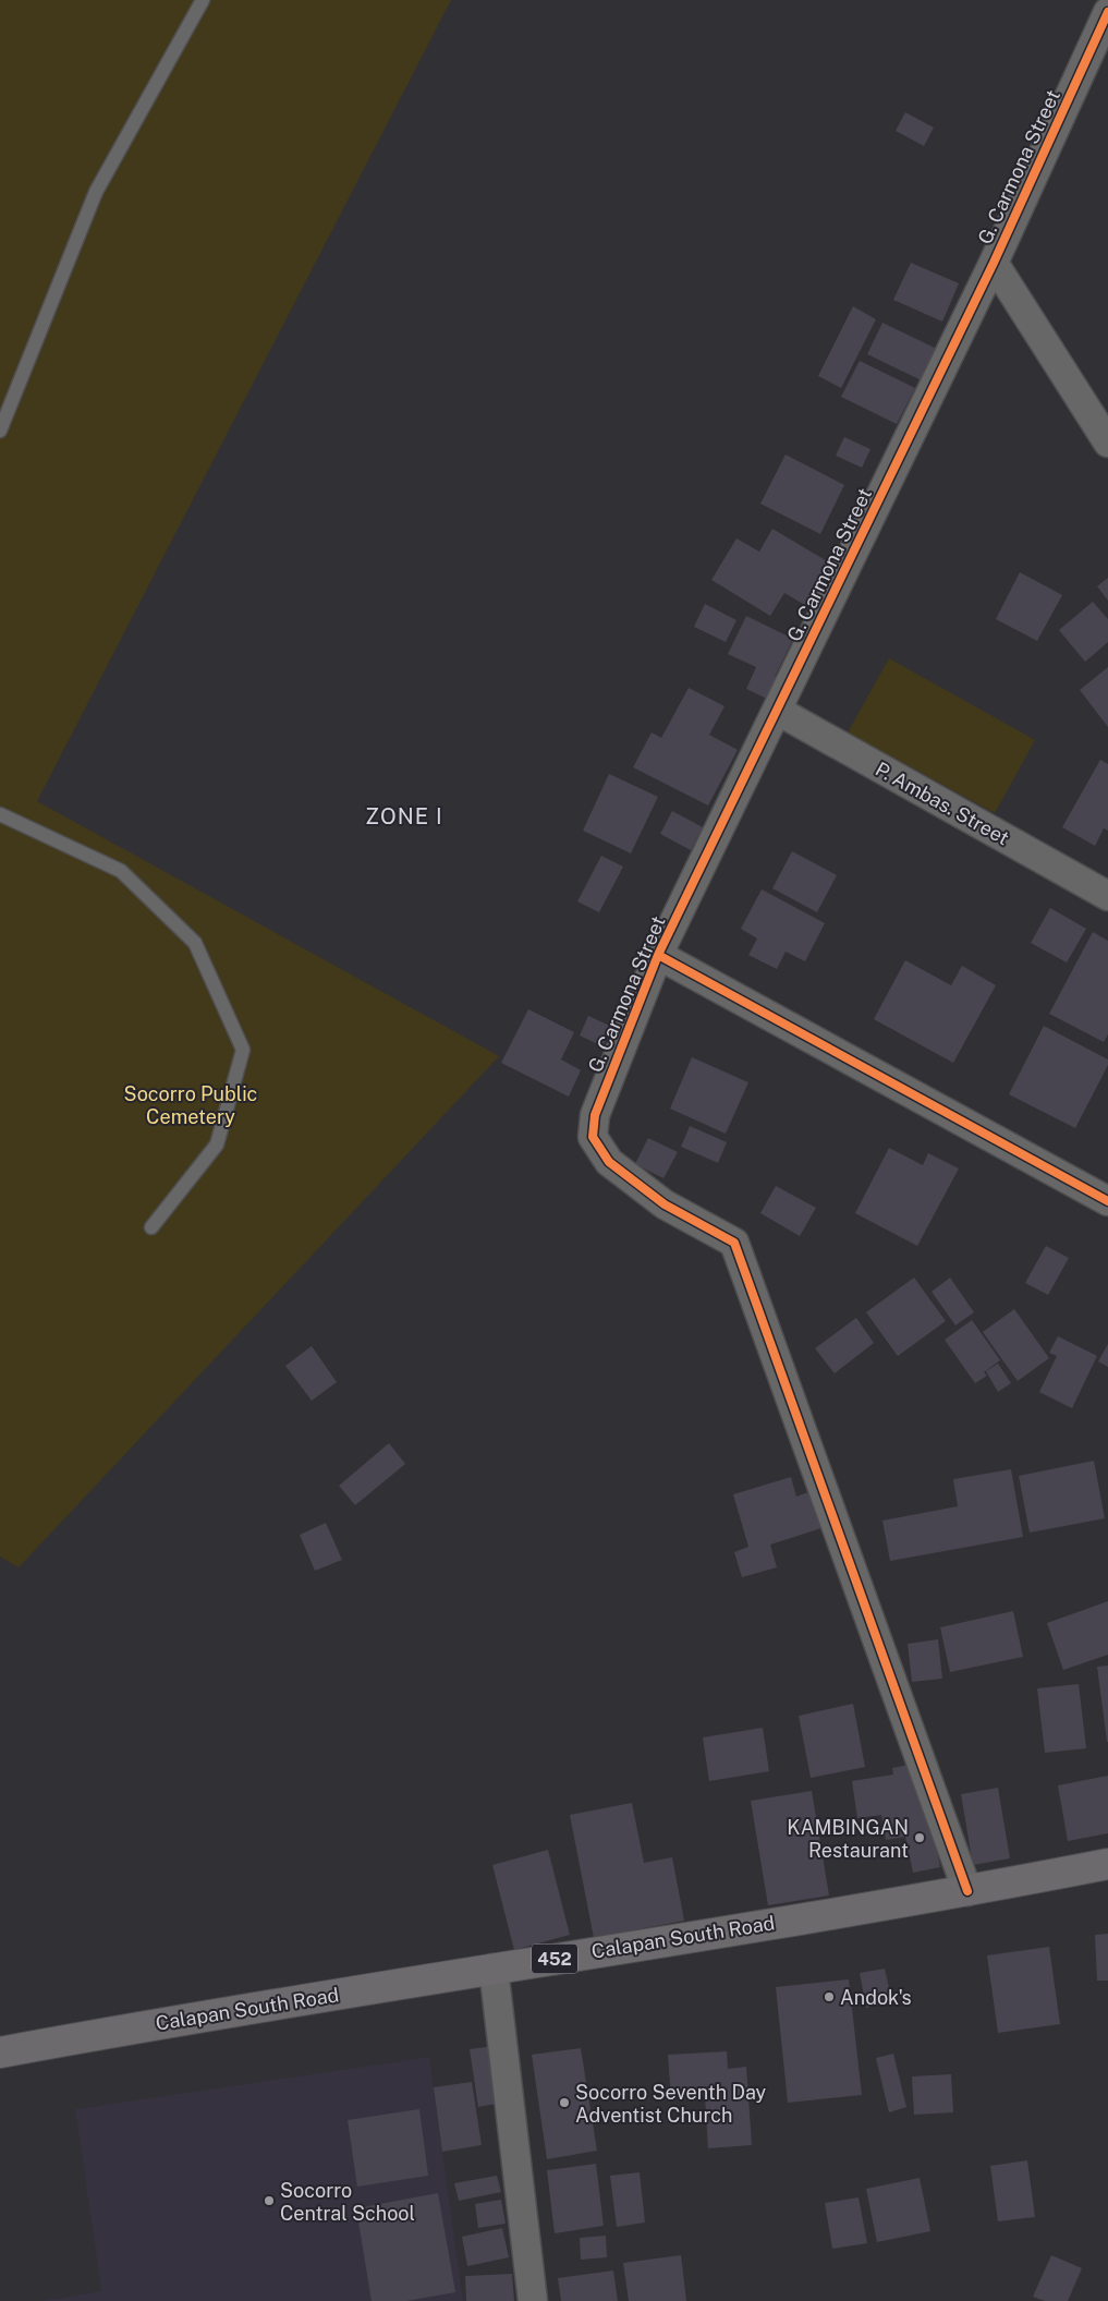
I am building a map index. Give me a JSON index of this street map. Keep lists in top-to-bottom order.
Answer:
{
  "streets": {
    "highway": ["Calapan South Road", "452"],
    "street": ["G. Carmona Street", "P. Ambas. Street"]
  },
  "crossings": [
    ["G. Carmona Street", "P. Ambas. Street"],
    ["G. Carmona Street", "Calapan South Road"]
  ],
  "districts": ["ZONE I"],
  "parks": ["Socorro Public Cemetery"],
  "places": [
    "KAMBINGAN Restaurant",
    "Andok's",
    "Socorro Seventh Day Adventist Church",
    "Socorro Central School"
  ]
}
